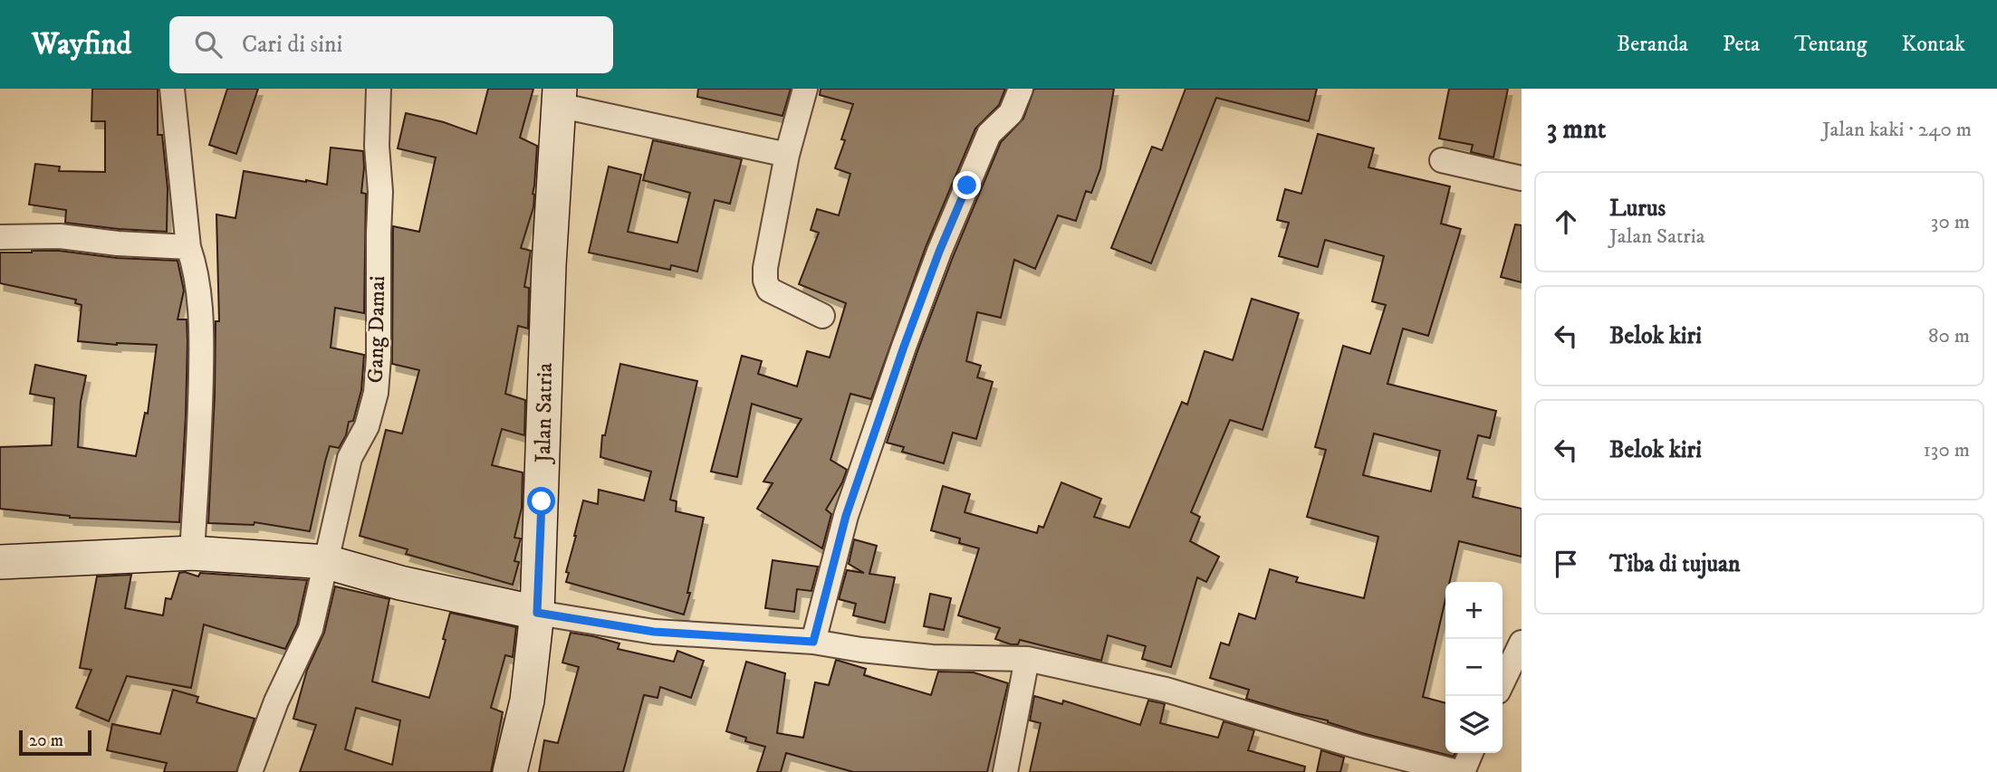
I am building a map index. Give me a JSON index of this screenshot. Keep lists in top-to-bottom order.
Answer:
{
  "streets": {
    "street": ["Gang Damai", "Jalan Satria"]
  },
  "scale_bar": "20 m",
  "page": {
    "header": "Wayfind",
    "search": "Cari di sini",
    "nav": [
      "Beranda",
      "Peta",
      "Tentang",
      "Kontak"
    ],
    "heading": ["3 mnt", "Jalan kaki · 240 m"],
    "list": [
      ["Lurus", "Jalan Satria", "30 m"],
      ["Belok kiri", "80 m"],
      ["Belok kiri", "130 m"],
      "Tiba di tujuan"
    ],
    "map_buttons": ["+", "−"],
    "scale": "20 m"
  }
}
